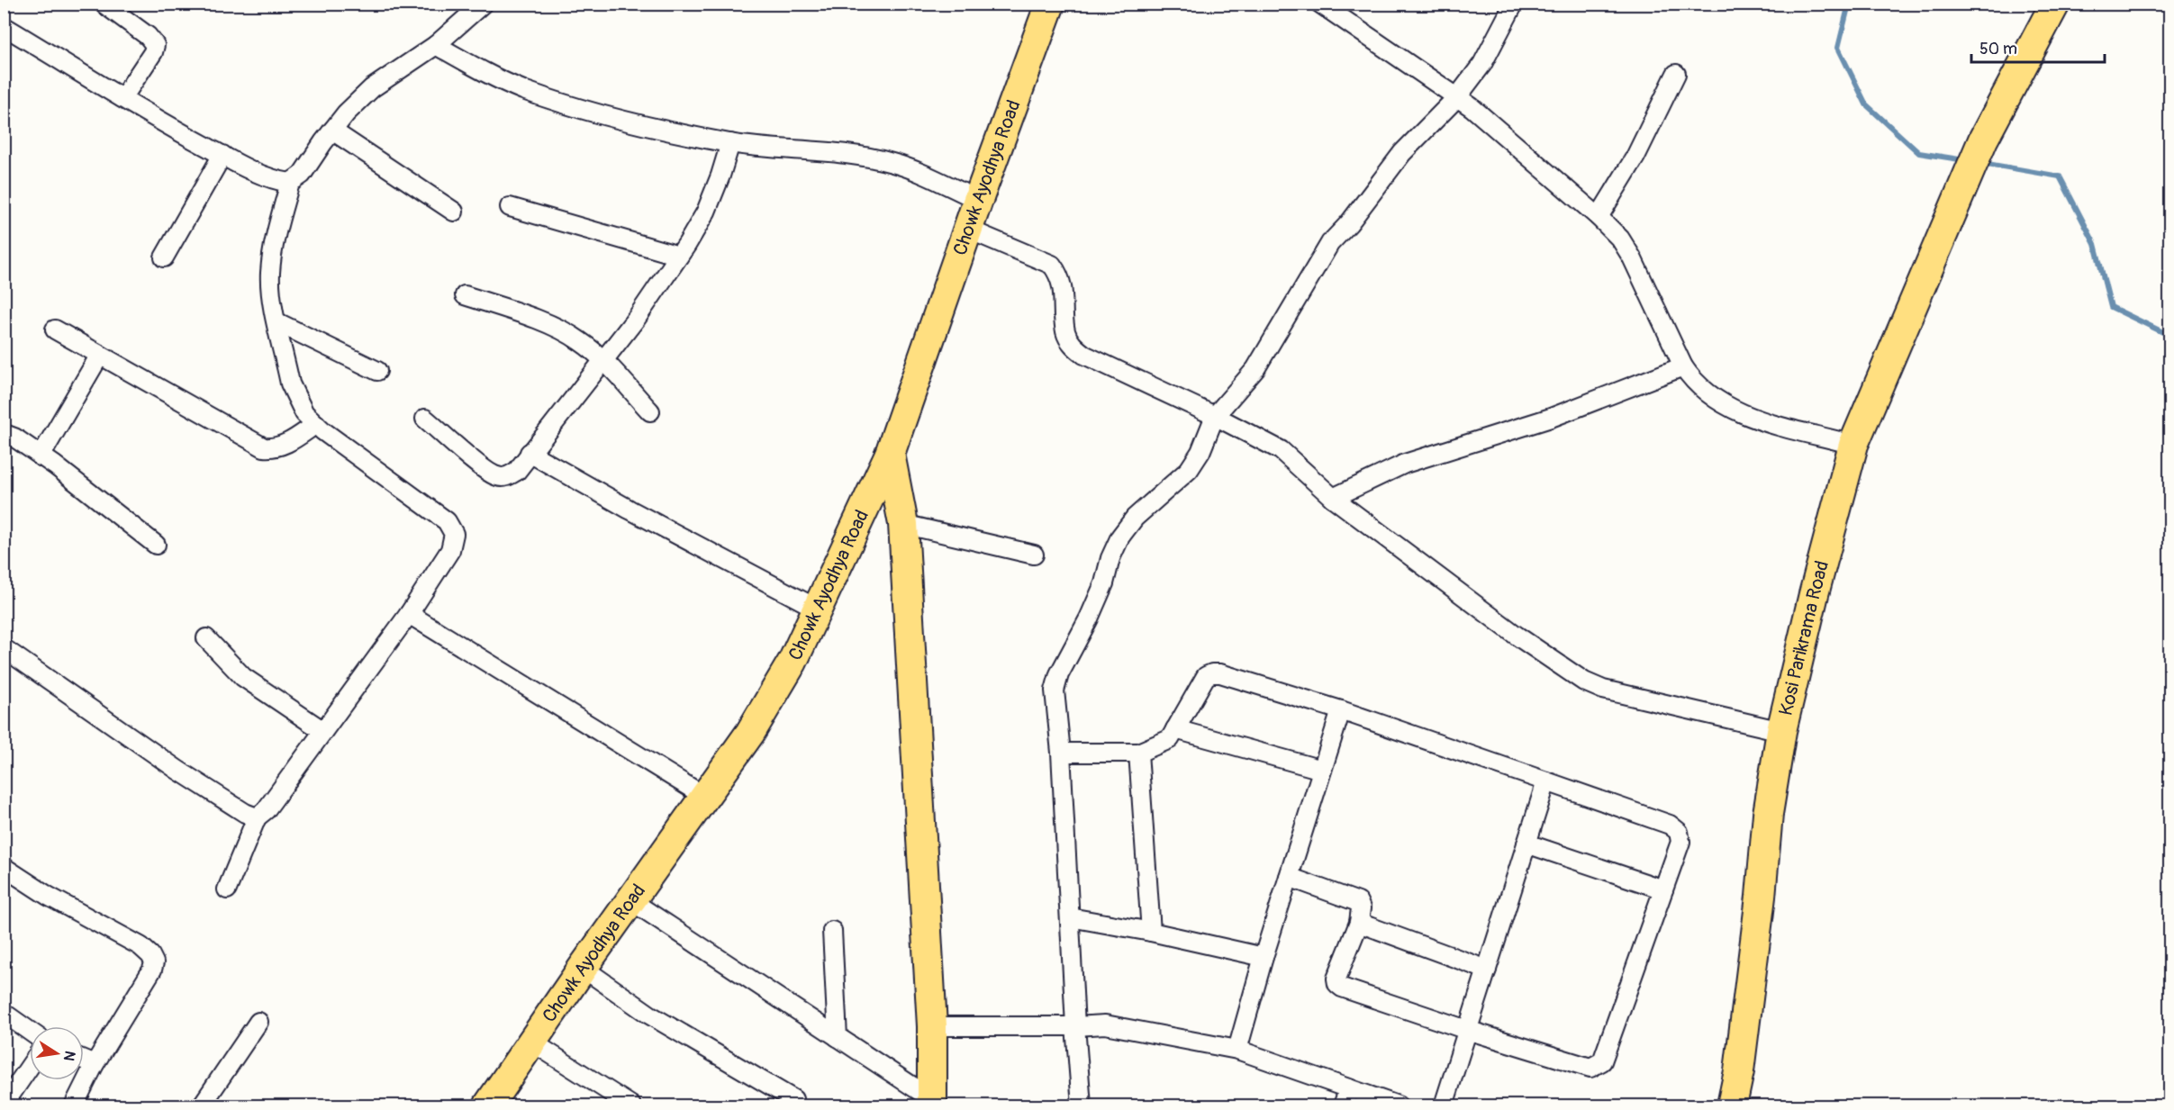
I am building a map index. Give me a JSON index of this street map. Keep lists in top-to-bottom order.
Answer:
{
  "streets": {
    "main road": ["Chowk Ayodhya Road", "Kosi Parikrama Road"]
  },
  "scale_bar": "50 m",
  "north": "right"
}
